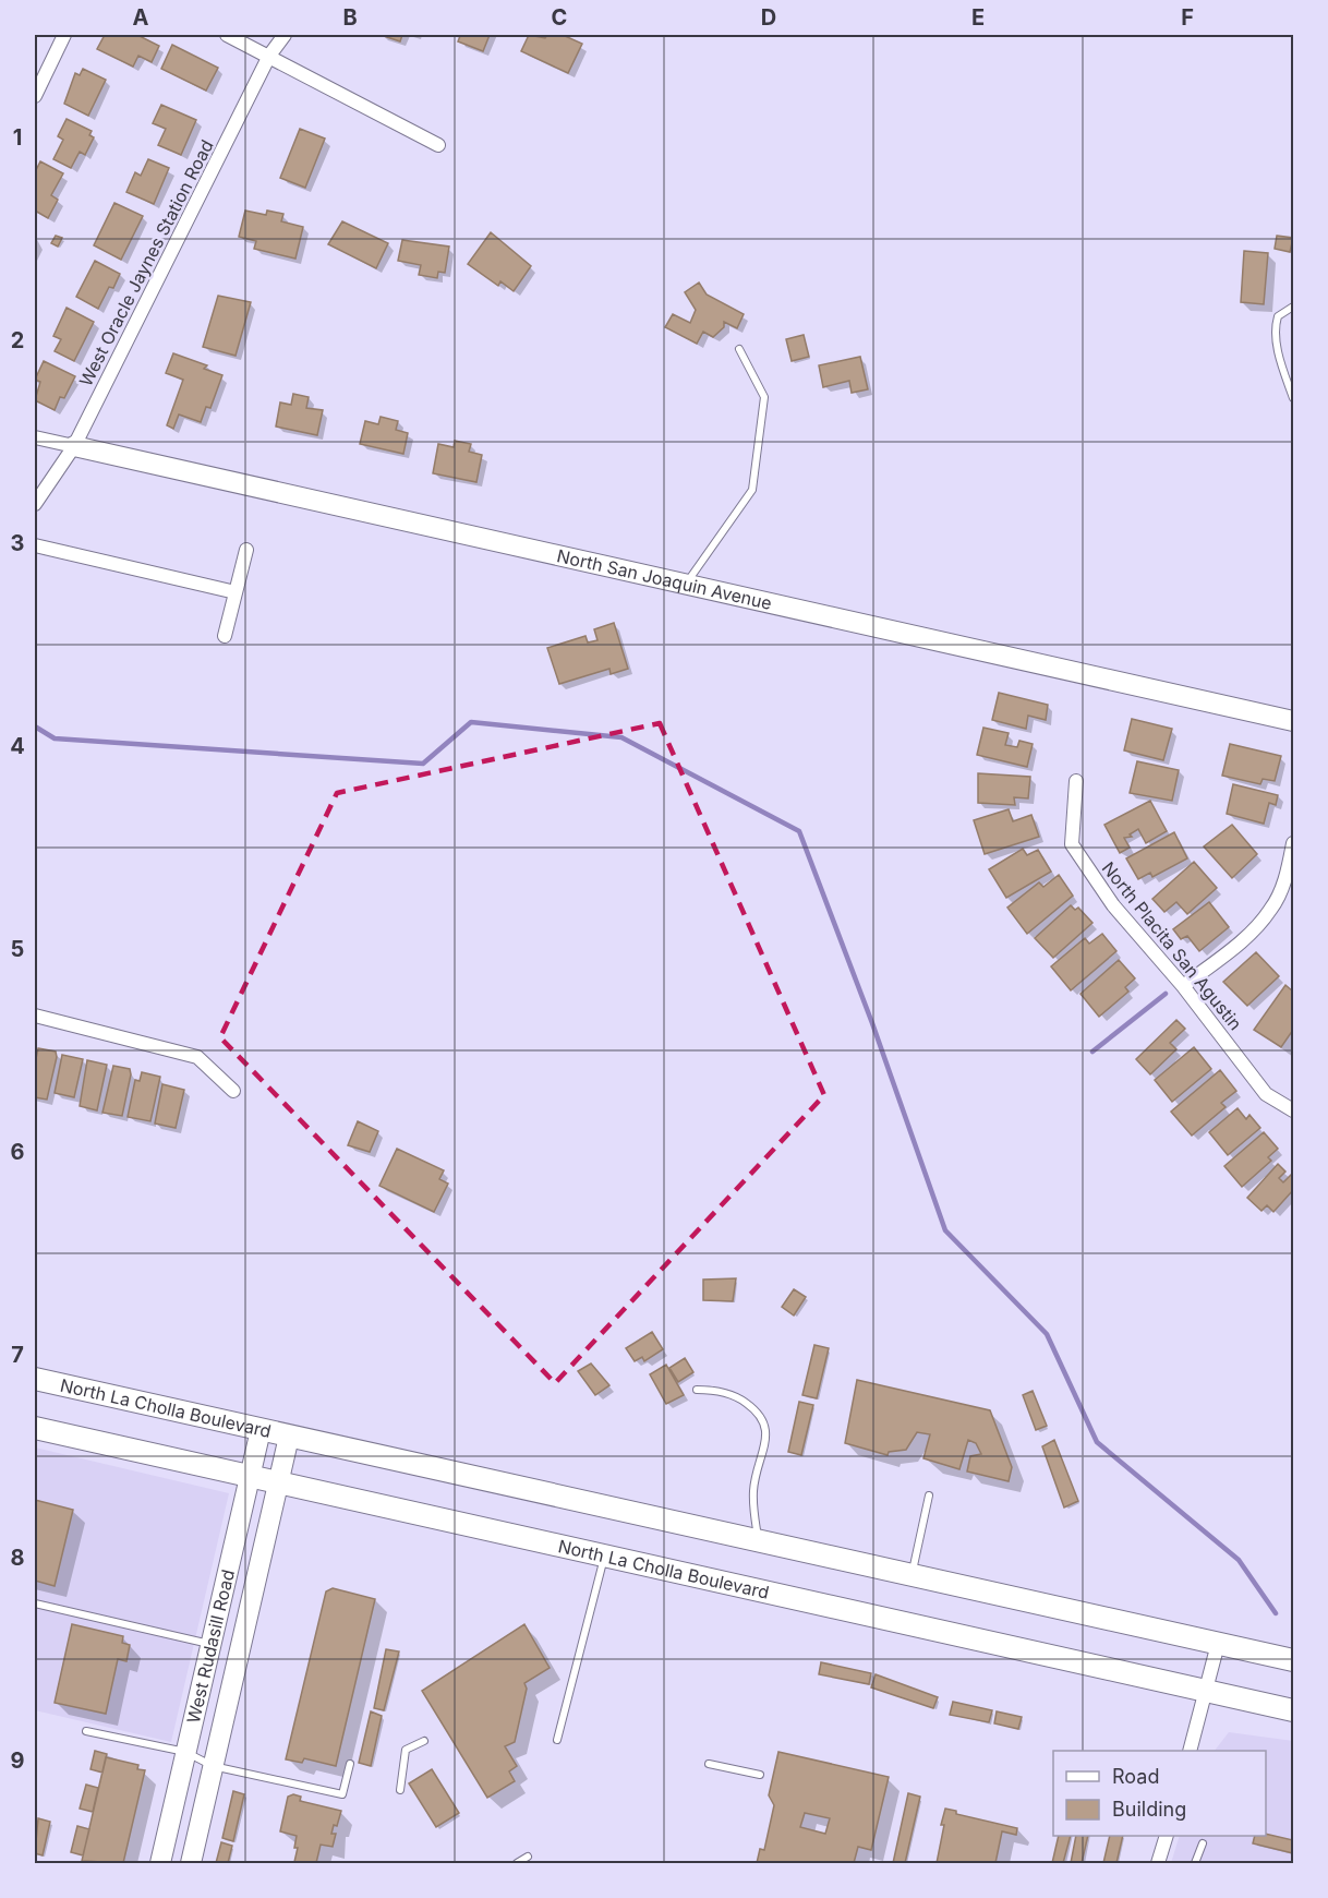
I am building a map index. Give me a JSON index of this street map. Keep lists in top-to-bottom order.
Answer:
{
  "streets": {
    "main road": ["North La Cholla Boulevard"],
    "street": [
      "West Oracle Jaynes Station Road",
      "North San Joaquin Avenue",
      "North Placita San Agustin",
      "West Rudasill Road"
    ]
  },
  "crossings": [
    ["West Oracle Jaynes Station Road", "North San Joaquin Avenue"],
    ["North La Cholla Boulevard", "West Rudasill Road"]
  ],
  "legend": ["Road", "Building"],
  "grid": {
    "columns": [
      "A",
      "B",
      "C",
      "D",
      "E",
      "F"
    ],
    "rows": [
      "1",
      "2",
      "3",
      "4",
      "5",
      "6",
      "7",
      "8",
      "9"
    ]
  }
}
